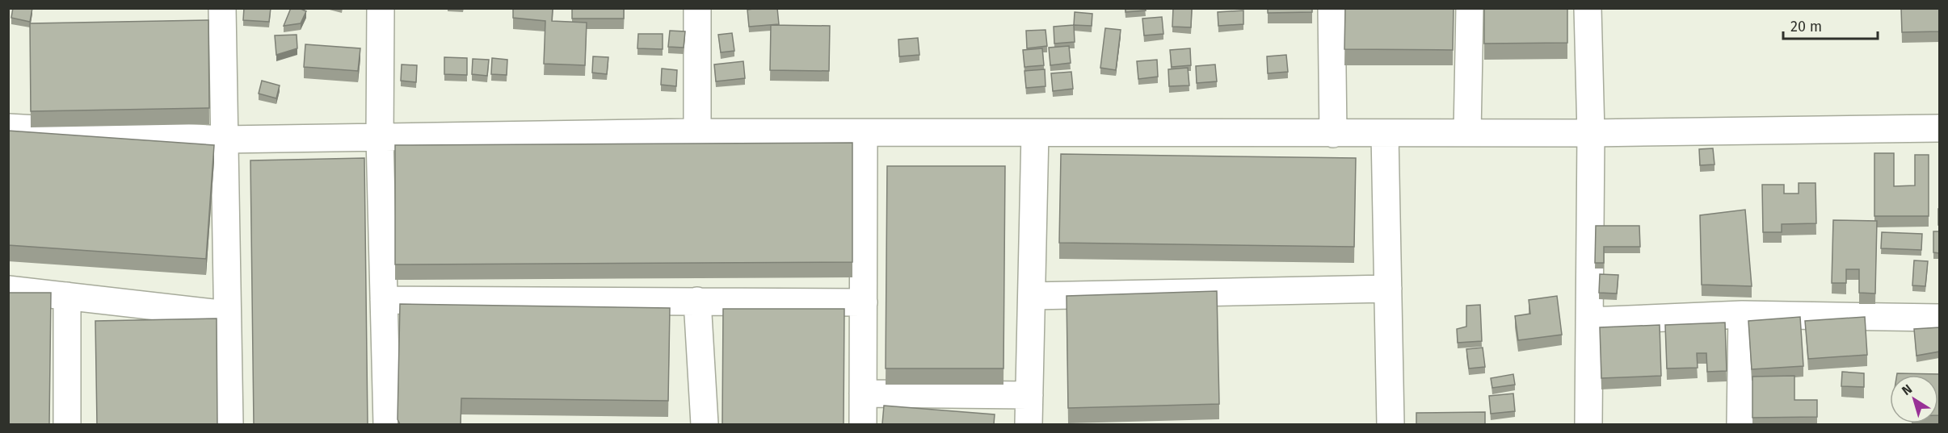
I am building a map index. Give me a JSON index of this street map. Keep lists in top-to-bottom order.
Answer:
{
  "scale_bar": "20 m",
  "north": "top left"
}
